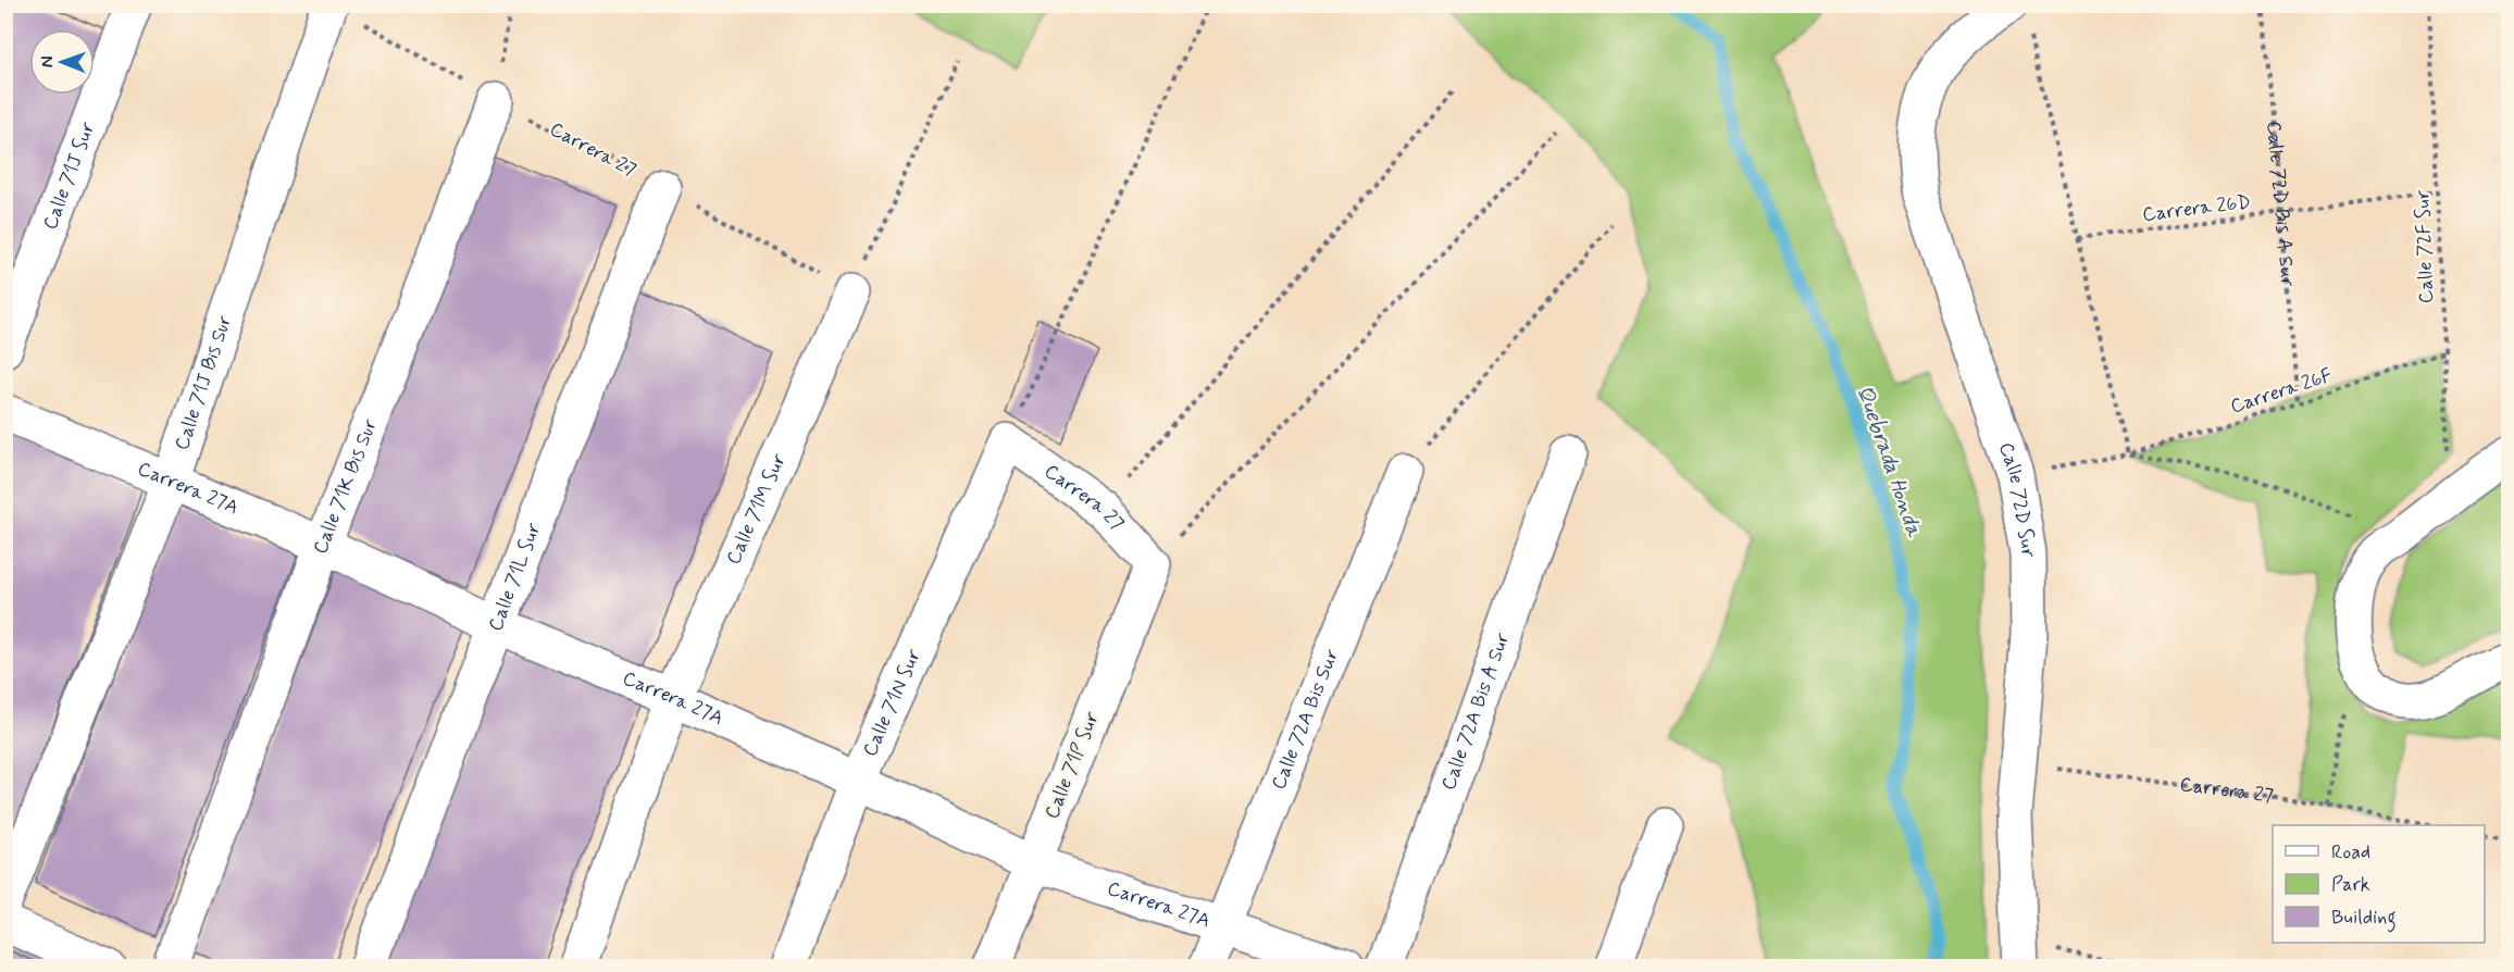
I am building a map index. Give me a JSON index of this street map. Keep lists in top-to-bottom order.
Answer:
{
  "streets": {
    "street": [
      "Carrera 27",
      "Calle 71J Sur",
      "Calle 71J Bis Sur",
      "Calle 71K Bis Sur",
      "Carrera 27A",
      "Calle 72D Sur",
      "Calle 71M Sur",
      "Calle 71L Sur",
      "Calle 71N Sur",
      "Calle 72A Bis A Sur",
      "Calle 72A Bis Sur",
      "Calle 71P Sur"
    ],
    "path": [
      "Calle 72D Bis A Sur",
      "Carrera 26D",
      "Calle 72F Sur",
      "Carrera 26F"
    ]
  },
  "crossings": [
    ["Carrera 27", "Calle 71J Bis Sur"],
    ["Carrera 27", "Calle 71K Bis Sur"],
    ["Carrera 27", "Calle 72D Sur"],
    ["Carrera 27", "Calle 71M Sur"],
    ["Carrera 27", "Calle 71L Sur"],
    ["Carrera 27", "Calle 71N Sur"],
    ["Carrera 27", "Calle 71P Sur"],
    ["Calle 72D Bis A Sur", "Carrera 26D"],
    ["Calle 72D Bis A Sur", "Carrera 26F"],
    ["Carrera 26D", "Calle 72F Sur"],
    ["Calle 72F Sur", "Carrera 26F"],
    ["Calle 71J Bis Sur", "Carrera 27A"],
    ["Calle 71K Bis Sur", "Carrera 27A"],
    ["Carrera 27A", "Calle 71M Sur"],
    ["Carrera 27A", "Calle 71L Sur"],
    ["Carrera 27A", "Calle 71N Sur"],
    ["Carrera 27A", "Calle 72A Bis Sur"],
    ["Carrera 27A", "Calle 71P Sur"]
  ],
  "water": ["Quebrada Honda"],
  "legend": ["Road", "Park", "Building"],
  "north": "left"
}
